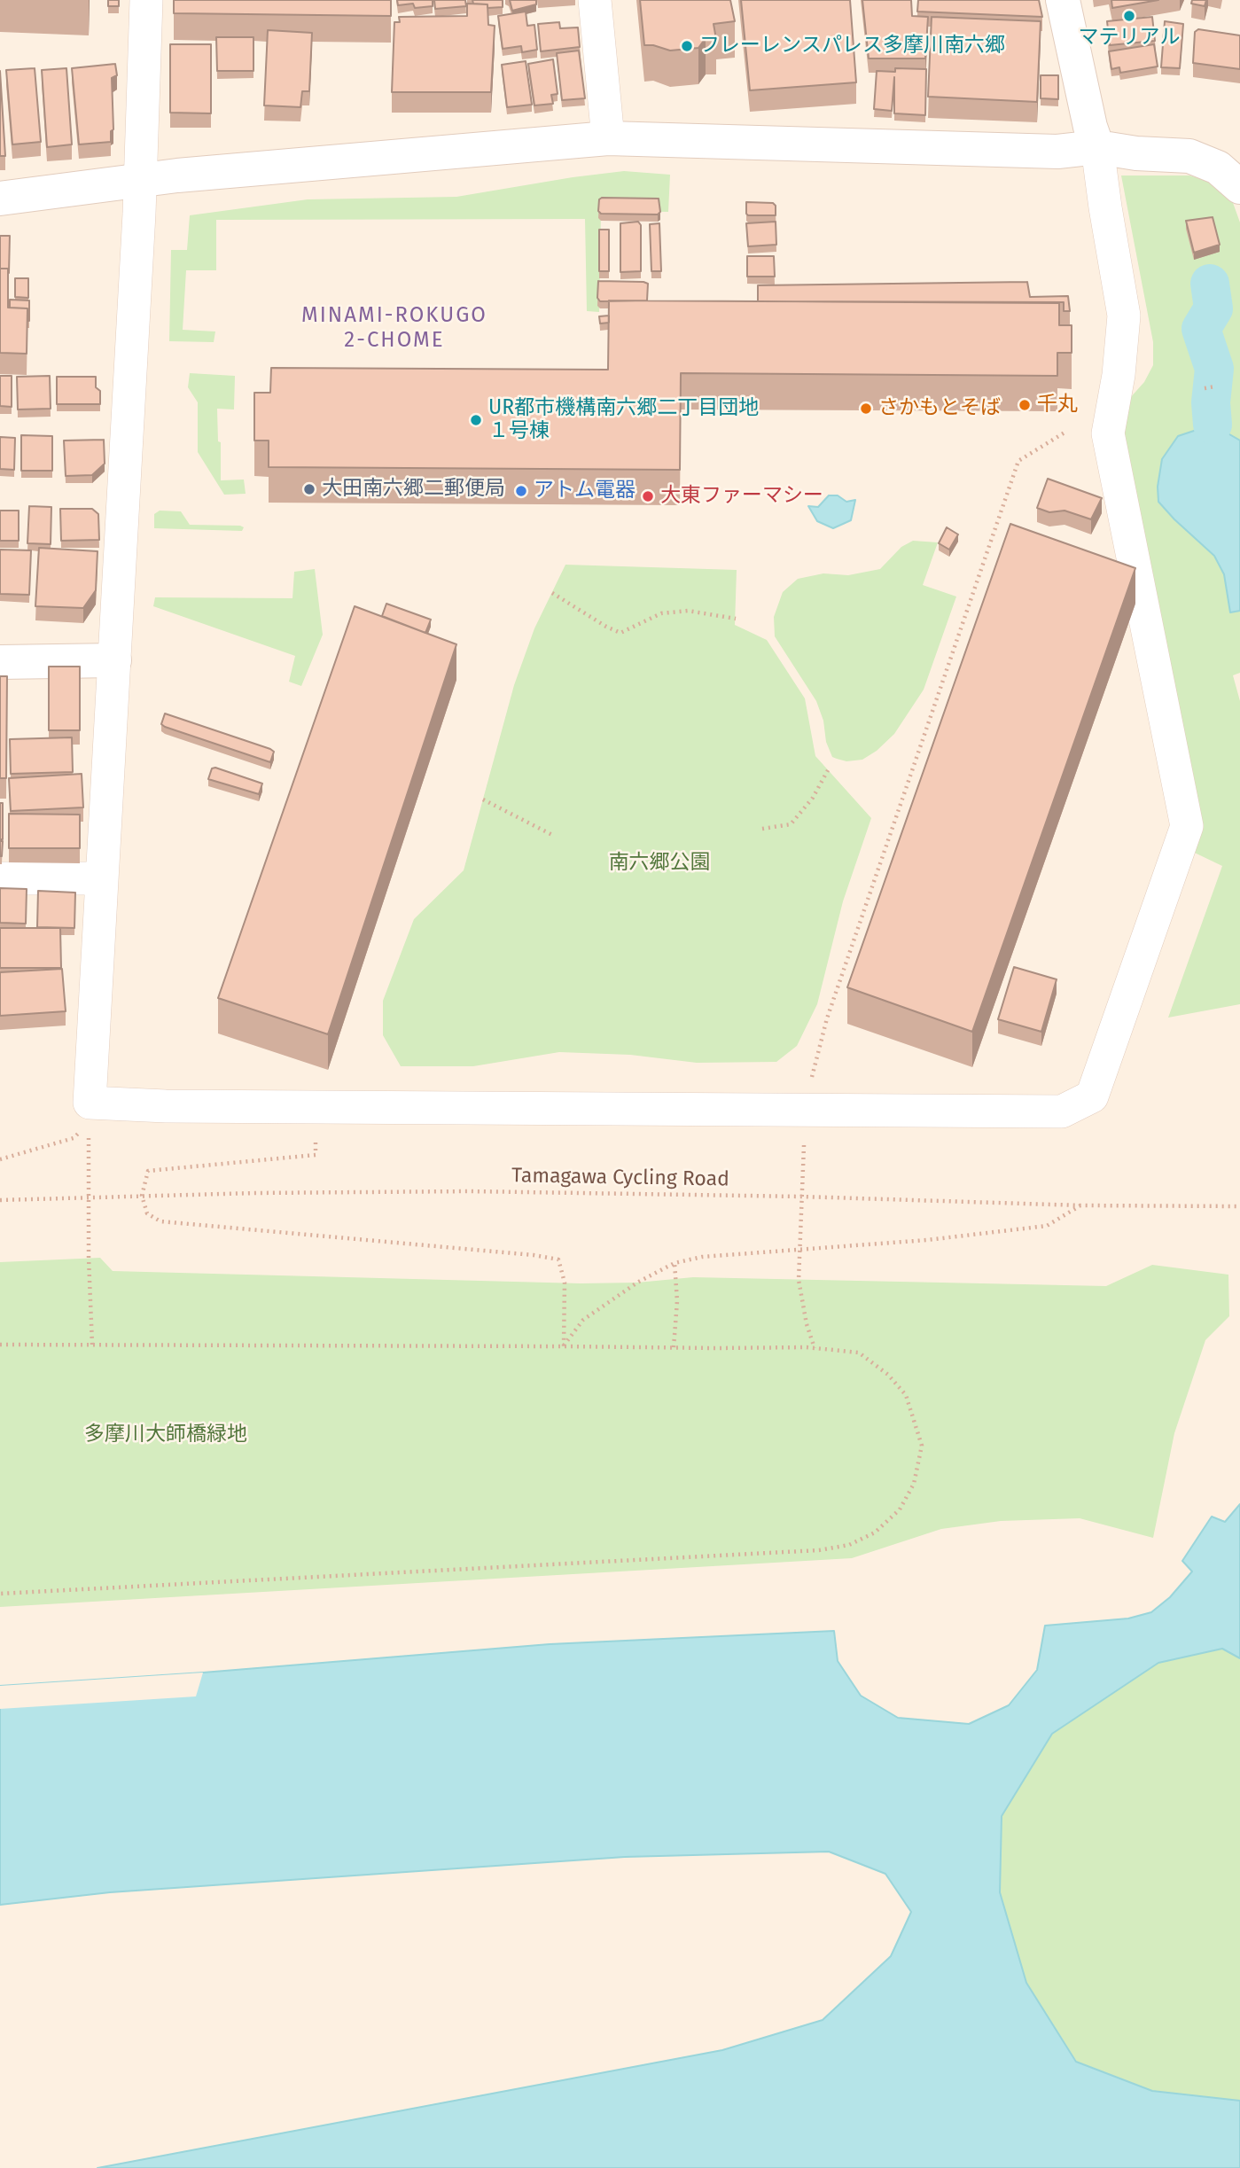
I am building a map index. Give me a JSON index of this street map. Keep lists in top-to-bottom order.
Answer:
{
  "streets": {
    "path": ["Tamagawa Cycling Road"]
  },
  "districts": ["MINAMI-ROKUGO 2-CHOME"],
  "parks": ["南六郷公園", "多摩川大師橋緑地"],
  "places": [
    "マテリアル",
    "フレーレンスパレス多摩川南六郷",
    "千丸",
    "さかもとそば",
    "UR都市機構南六郷二丁目団地 １号棟",
    "大田南六郷二郵便局",
    "アトム電器",
    "大東ファーマシー"
  ]
}
